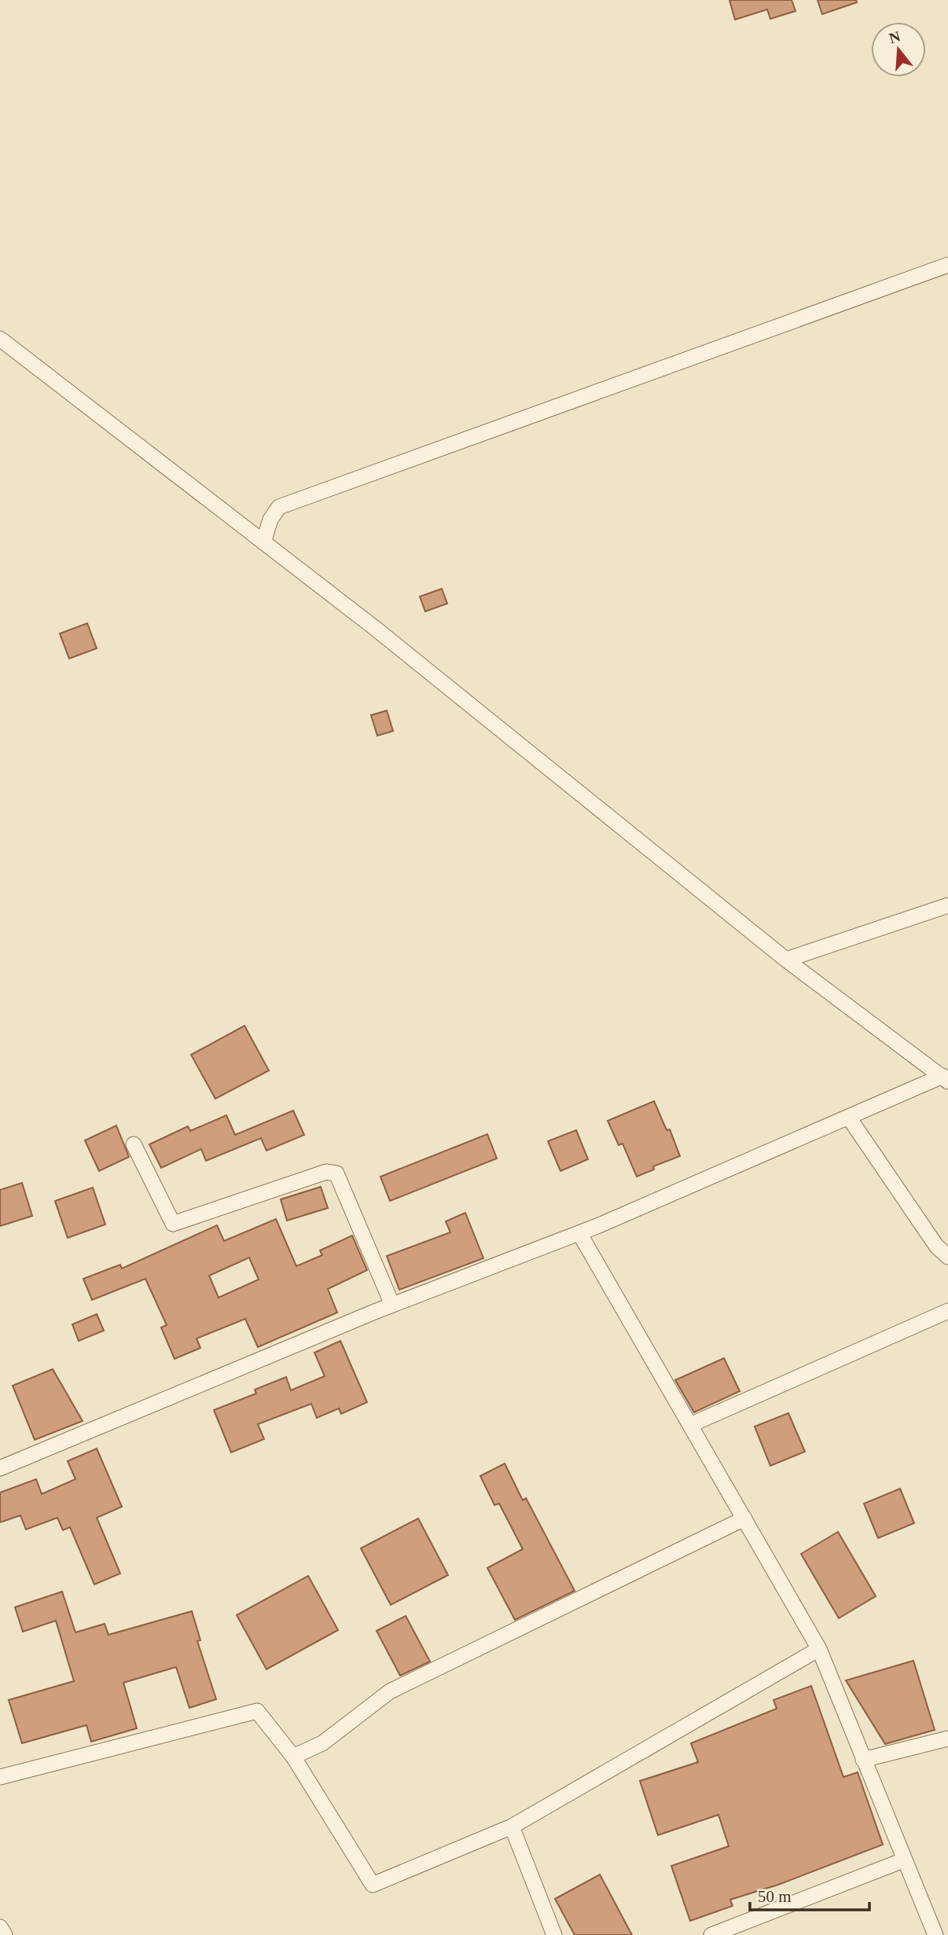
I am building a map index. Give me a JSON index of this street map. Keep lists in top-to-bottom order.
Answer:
{
  "scale_bar": "50 m",
  "north": "top"
}
